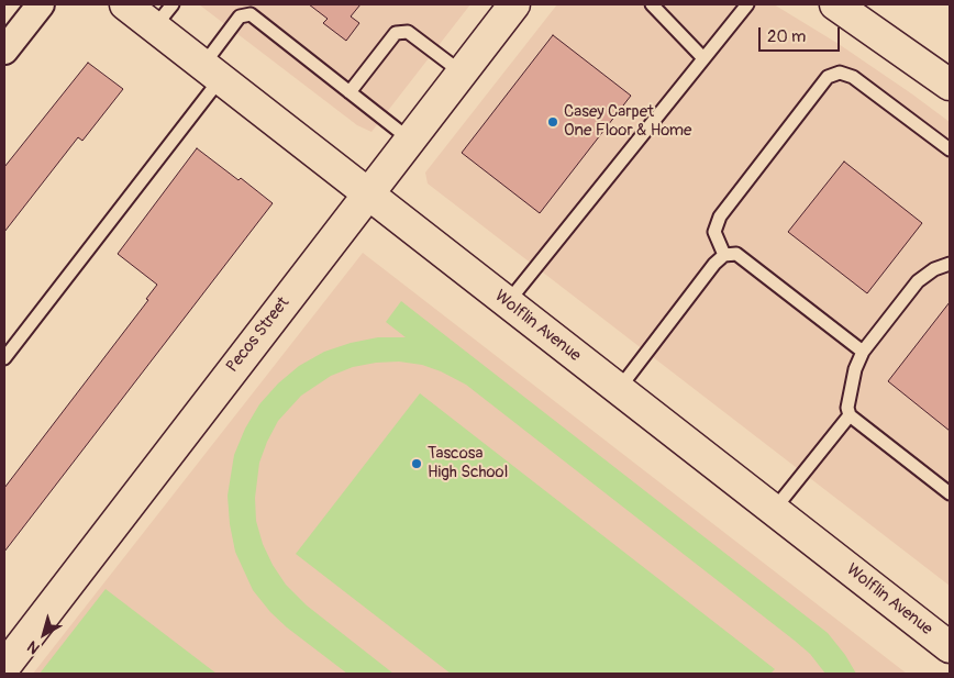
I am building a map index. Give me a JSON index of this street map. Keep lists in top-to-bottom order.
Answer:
{
  "streets": {
    "main road": ["Wolflin Avenue", "Pecos Street"]
  },
  "crossings": [
    ["Wolflin Avenue", "Pecos Street"]
  ],
  "places": ["Casey Carpet One Floor & Home", "Tascosa High School"],
  "scale_bar": "20 m",
  "north": "bottom left"
}
